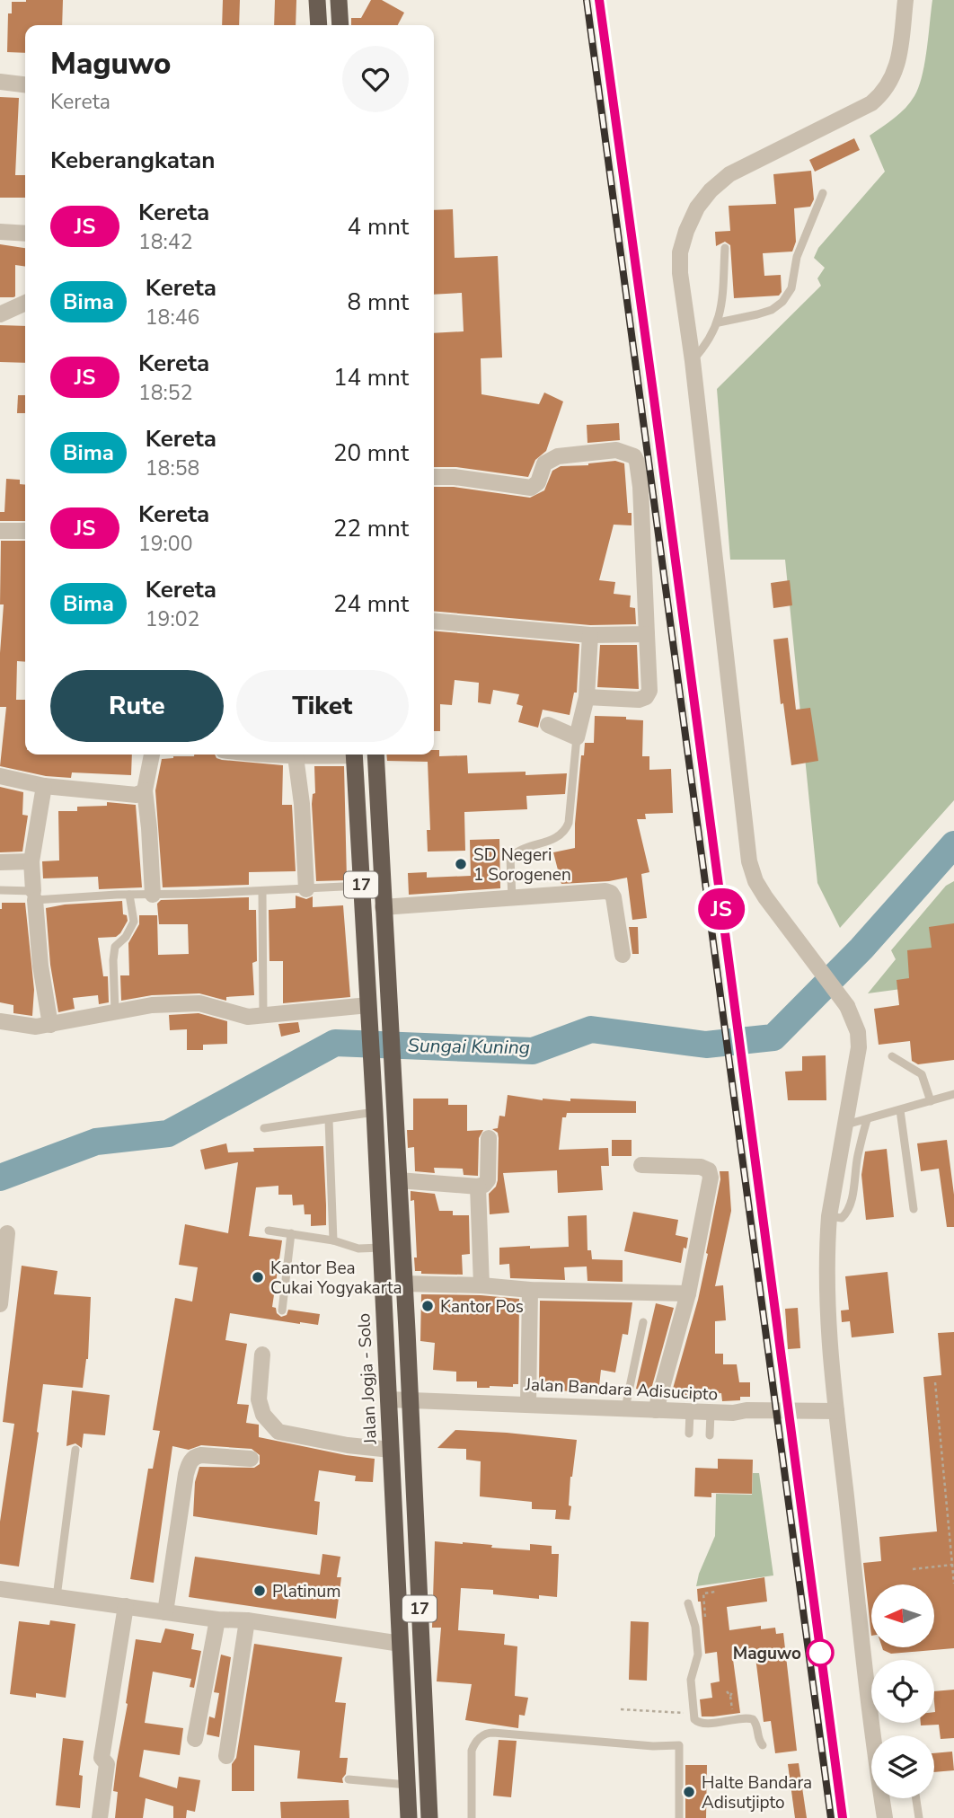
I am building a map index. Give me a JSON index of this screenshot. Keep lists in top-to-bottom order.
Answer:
{
  "streets": {
    "highway": ["17", "Jalan Jogja - Solo"],
    "street": ["Jalan Bandara Adisucipto"]
  },
  "crossings": [
    ["17", "Jalan Bandara Adisucipto"],
    ["Jalan Jogja - Solo", "Jalan Bandara Adisucipto"]
  ],
  "water": ["Sungai Kuning"],
  "places": [
    "SD Negeri 1 Sorogenen",
    "Kantor Bea Cukai Yogyakarta",
    "Kantor Pos",
    "Platinum",
    "Maguwo",
    "Halte Bandara Adisutjipto"
  ],
  "north": "left",
  "page": {
    "on_map": "JS",
    "heading": [
      ["Maguwo", "Kereta"],
      "Keberangkatan"
    ],
    "list": [
      {
        "mark": "JS",
        "name": "Kereta",
        "note": "18:42",
        "value": "4 mnt"
      },
      {
        "mark": "Bima",
        "name": "Kereta",
        "note": "18:46",
        "value": "8 mnt"
      },
      {
        "mark": "JS",
        "name": "Kereta",
        "note": "18:52",
        "value": "14 mnt"
      },
      {
        "mark": "Bima",
        "name": "Kereta",
        "note": "18:58",
        "value": "20 mnt"
      },
      {
        "mark": "JS",
        "name": "Kereta",
        "note": "19:00",
        "value": "22 mnt"
      },
      {
        "mark": "Bima",
        "name": "Kereta",
        "note": "19:02",
        "value": "24 mnt"
      }
    ],
    "buttons": ["Rute", "Tiket"]
  }
}
